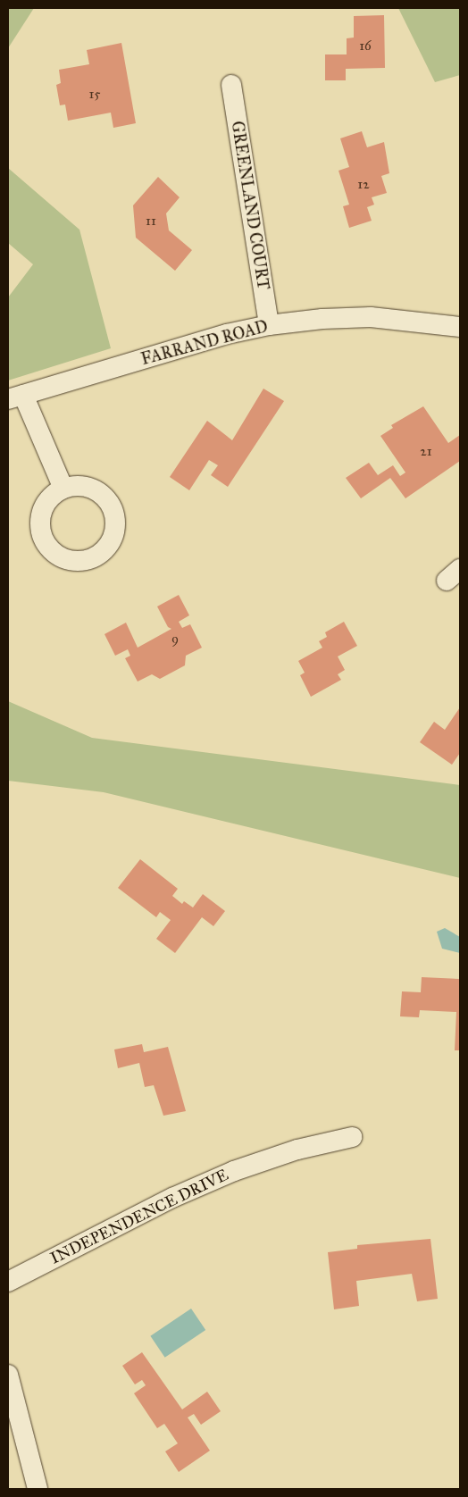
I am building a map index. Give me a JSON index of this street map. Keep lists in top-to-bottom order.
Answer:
{
  "streets": {
    "street": ["GREENLAND COURT", "FARRAND ROAD", "INDEPENDENCE DRIVE"]
  },
  "crossings": [
    ["GREENLAND COURT", "FARRAND ROAD"]
  ],
  "house_numbers": [
    "16",
    "15",
    "12",
    "11",
    "21",
    "9"
  ]
}
